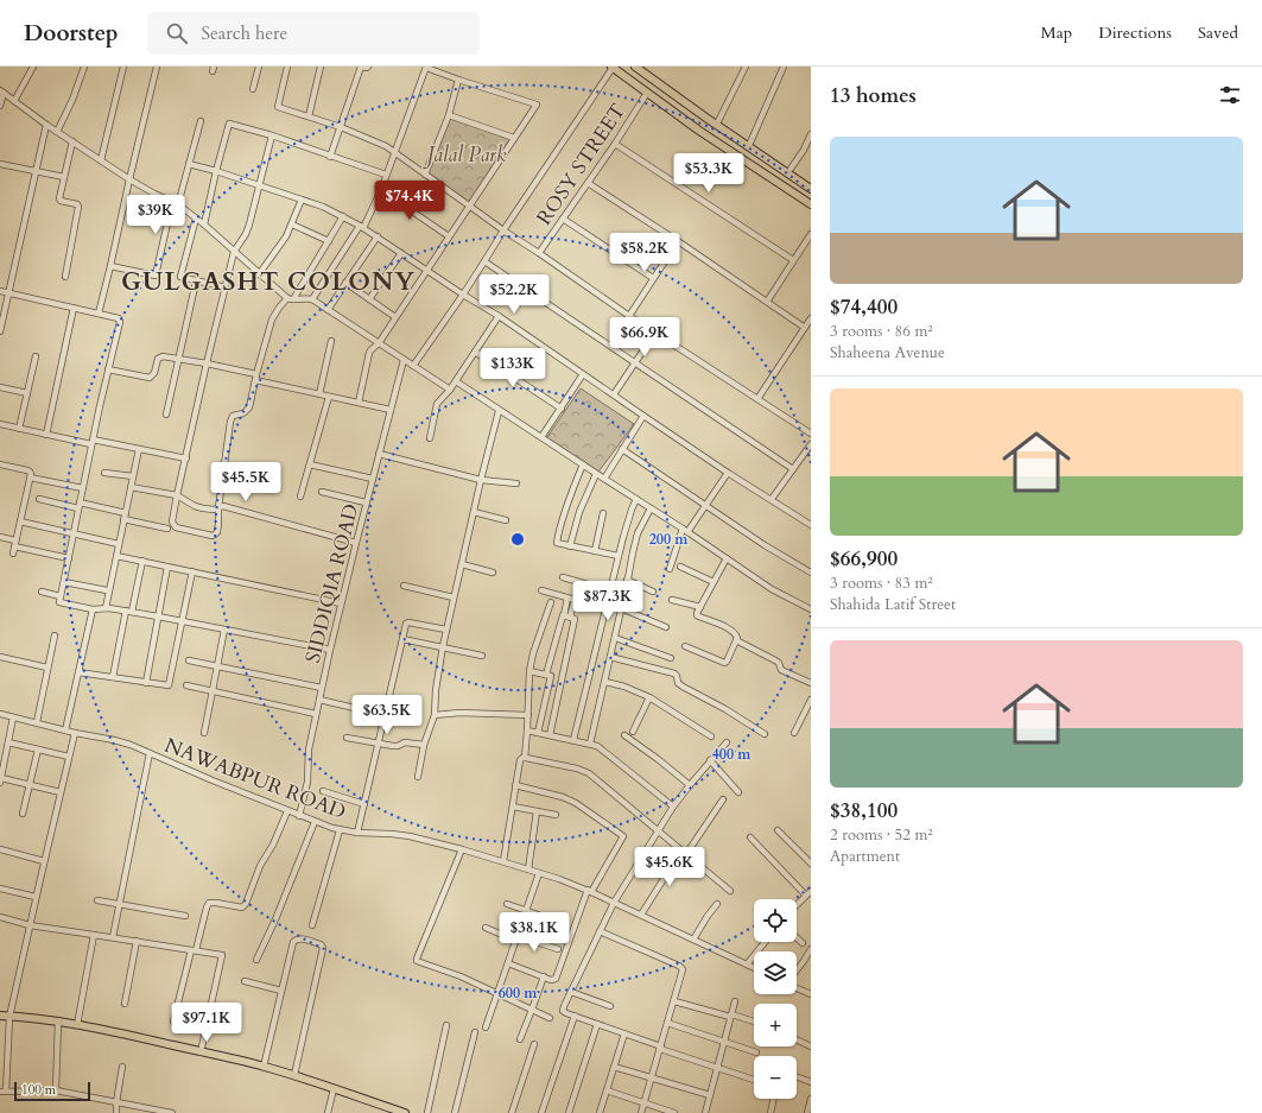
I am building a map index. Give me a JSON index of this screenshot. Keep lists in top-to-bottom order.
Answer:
{
  "streets": {
    "street": ["ROSY STREET", "SIDDIQIA ROAD", "NAWABPUR ROAD"]
  },
  "crossings": [
    ["SIDDIQIA ROAD", "NAWABPUR ROAD"]
  ],
  "districts": ["GULGASHT COLONY"],
  "parks": ["Jalal Park"],
  "scale_bar": "100 m",
  "page": {
    "header": "Doorstep",
    "search": "Search here",
    "nav": ["Map", "Directions", "Saved"],
    "heading": "13 homes",
    "list": [
      {
        "name": "$74,400",
        "note": "3 rooms · 86 m² · Shaheena Avenue"
      },
      {
        "name": "$66,900",
        "note": "3 rooms · 83 m² · Shahida Latif Street"
      },
      {
        "name": "$38,100",
        "note": "2 rooms · 52 m² · Apartment"
      }
    ],
    "price": [
      "$53.3K",
      "$74.4K",
      "$39K",
      "$58.2K",
      "$52.2K",
      "$66.9K",
      "$133K",
      "$45.5K",
      "$87.3K",
      "$63.5K",
      "$45.6K",
      "$38.1K",
      "$97.1K"
    ],
    "map_buttons": ["+", "−"],
    "scale": "100 m"
  },
  "rings": ["200 m", "400 m", "600 m"]
}
